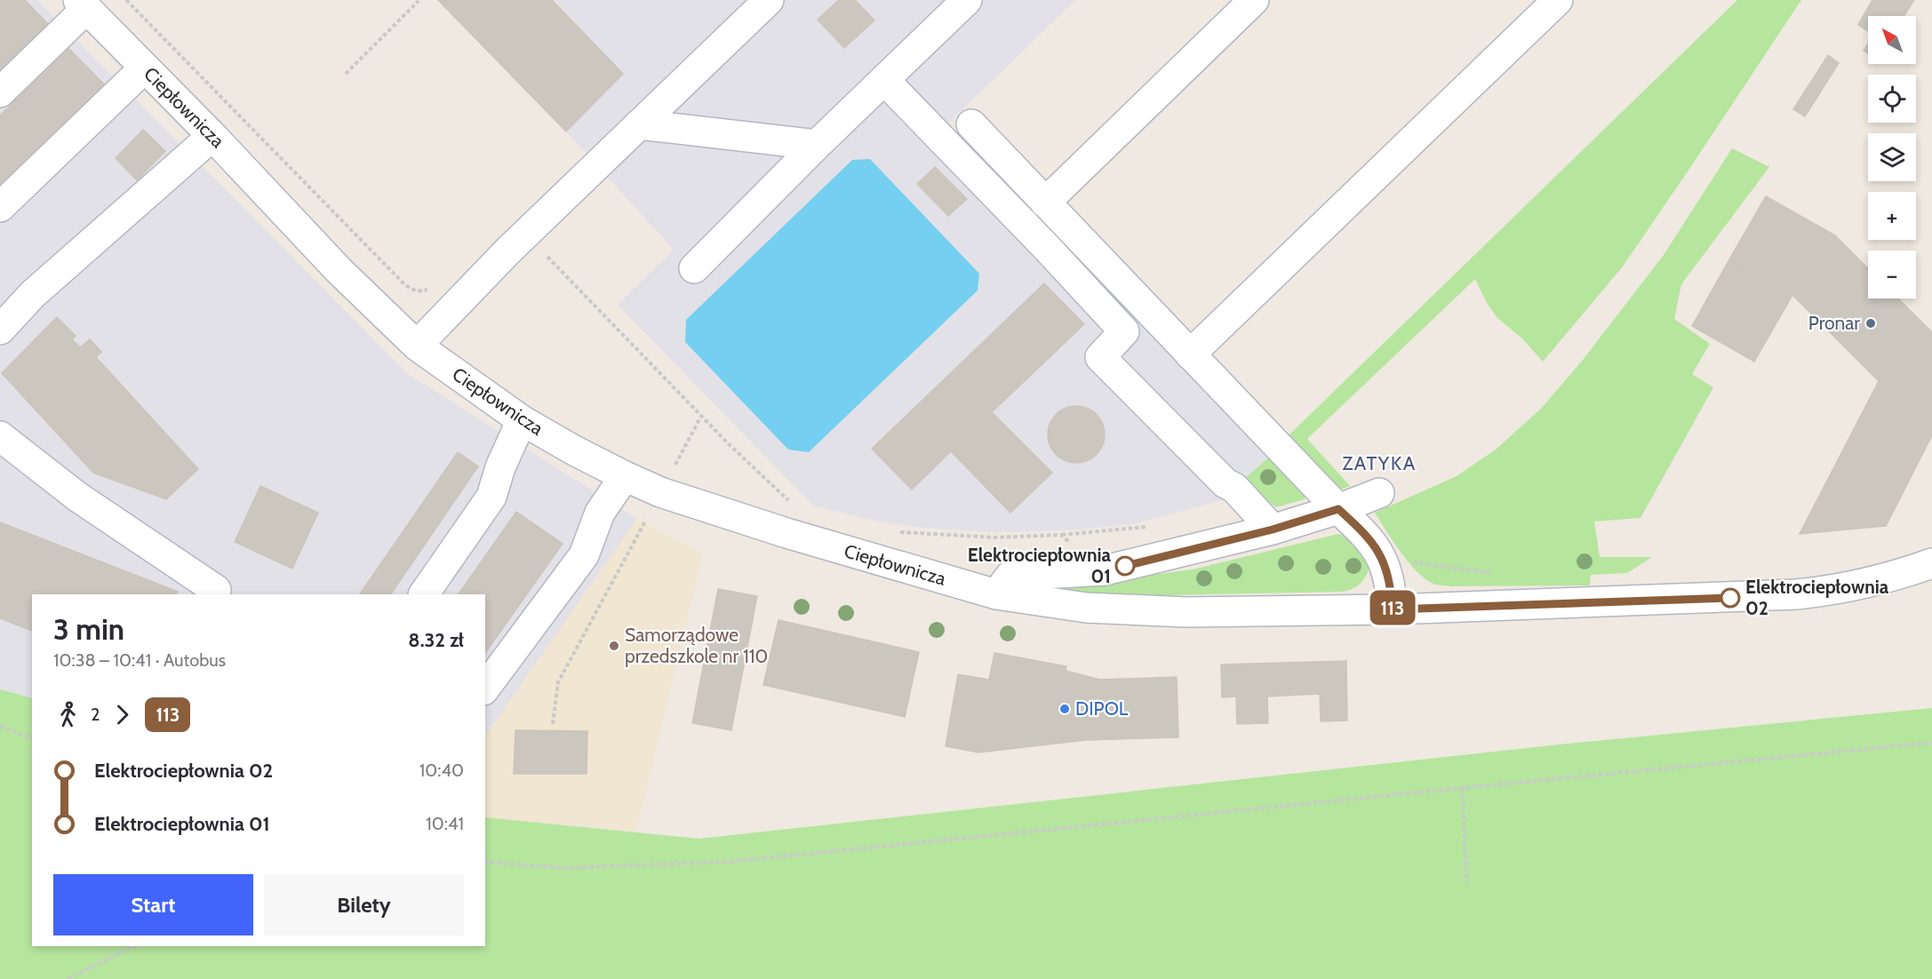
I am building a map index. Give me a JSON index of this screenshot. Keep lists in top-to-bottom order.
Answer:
{
  "streets": {
    "street": ["Ciepłownicza"]
  },
  "districts": ["ZATYKA"],
  "places": [
    "Pronar",
    "Elektrociepłownia 01",
    "Elektrociepłownia 02",
    "Samorządowe przedszkole nr 110",
    "DIPOL"
  ],
  "lines": ["bus line 113"],
  "north": "top left",
  "page": {
    "on_map": "113",
    "map_buttons": ["+", "−"],
    "heading": ["3 min", "10:38 – 10:41 · Autobus", "8.32 zł"],
    "legs": ["2", "113"],
    "list": [
      {
        "name": "Elektrociepłownia 02",
        "value": "10:40"
      },
      {
        "name": "Elektrociepłownia 01",
        "value": "10:41"
      }
    ],
    "buttons": ["Start", "Bilety"]
  }
}
